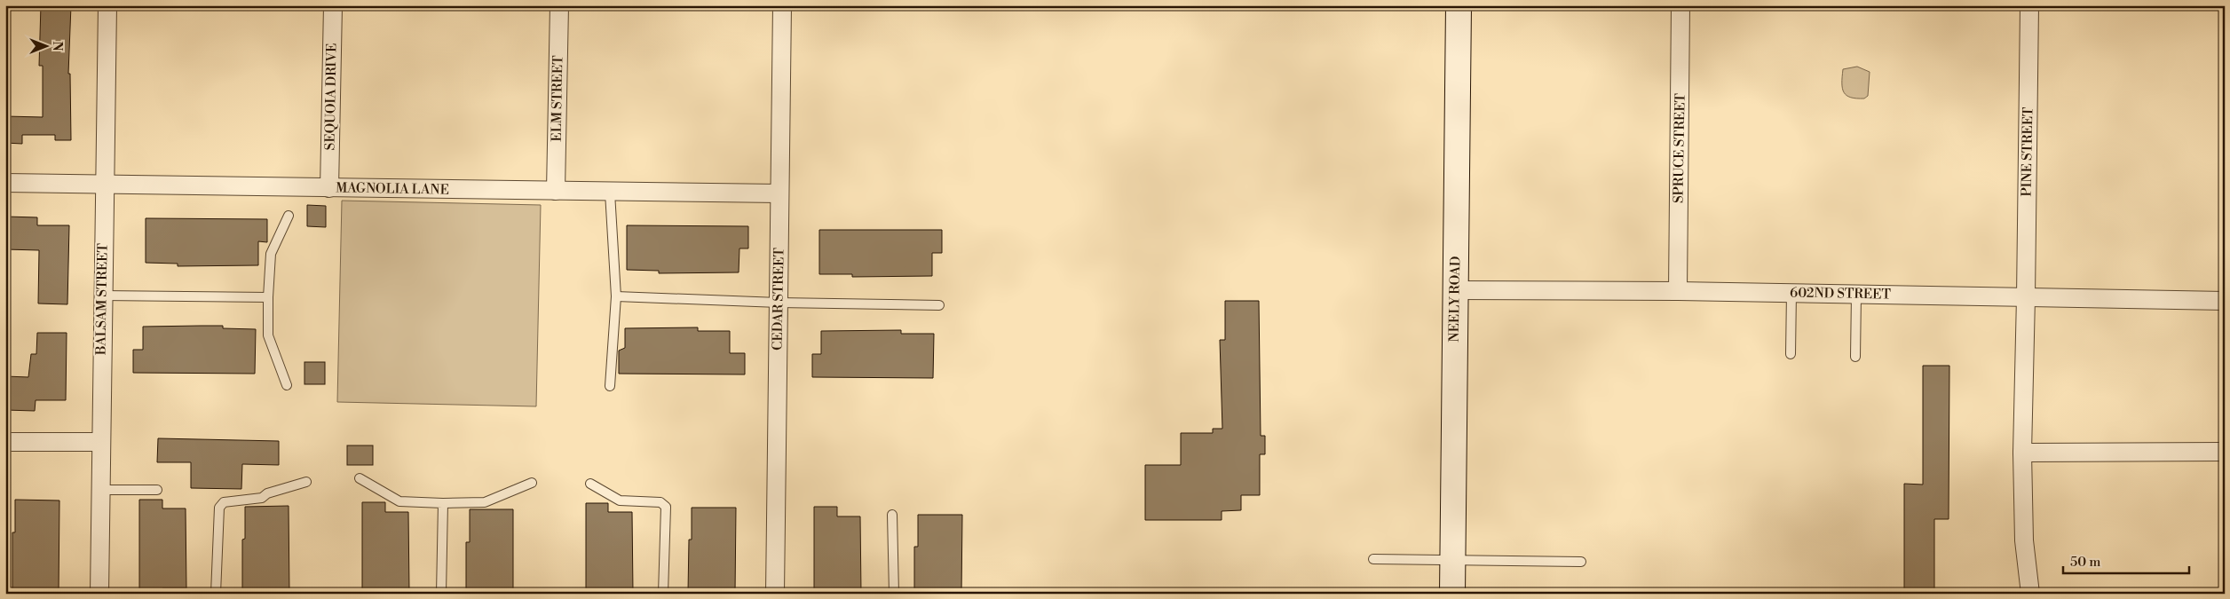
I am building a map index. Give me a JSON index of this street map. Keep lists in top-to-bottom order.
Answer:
{
  "streets": {
    "street": [
      "SEQUOIA DRIVE",
      "ELM STREET",
      "SPRUCE STREET",
      "PINE STREET",
      "MAGNOLIA LANE",
      "602ND STREET",
      "BALSAM STREET",
      "CEDAR STREET",
      "NEELY ROAD"
    ]
  },
  "crossings": [
    ["SEQUOIA DRIVE", "MAGNOLIA LANE"],
    ["ELM STREET", "MAGNOLIA LANE"],
    ["SPRUCE STREET", "602ND STREET"],
    ["PINE STREET", "602ND STREET"],
    ["MAGNOLIA LANE", "BALSAM STREET"],
    ["MAGNOLIA LANE", "CEDAR STREET"],
    ["602ND STREET", "NEELY ROAD"]
  ],
  "scale_bar": "50 m",
  "north": "right"
}
